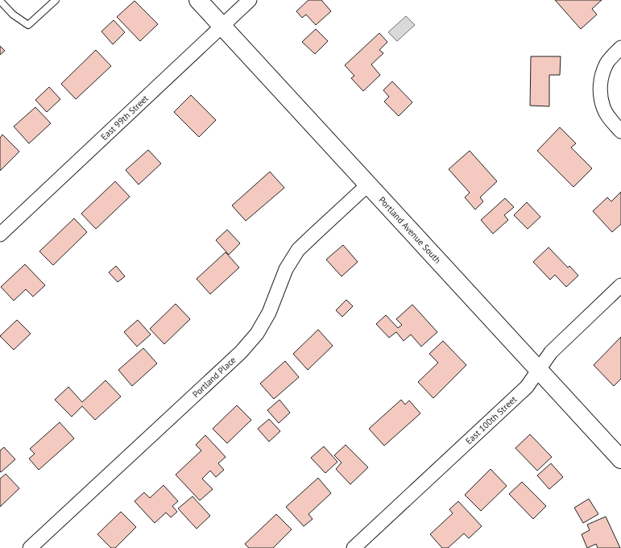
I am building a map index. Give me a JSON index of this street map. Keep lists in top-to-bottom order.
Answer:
{
  "streets": {
    "street": [
      "East 99th Street",
      "Portland Avenue South",
      "Portland Place",
      "East 100th Street"
    ]
  },
  "crossings": [
    ["East 99th Street", "Portland Avenue South"],
    ["Portland Avenue South", "Portland Place"],
    ["Portland Avenue South", "East 100th Street"]
  ]
}
